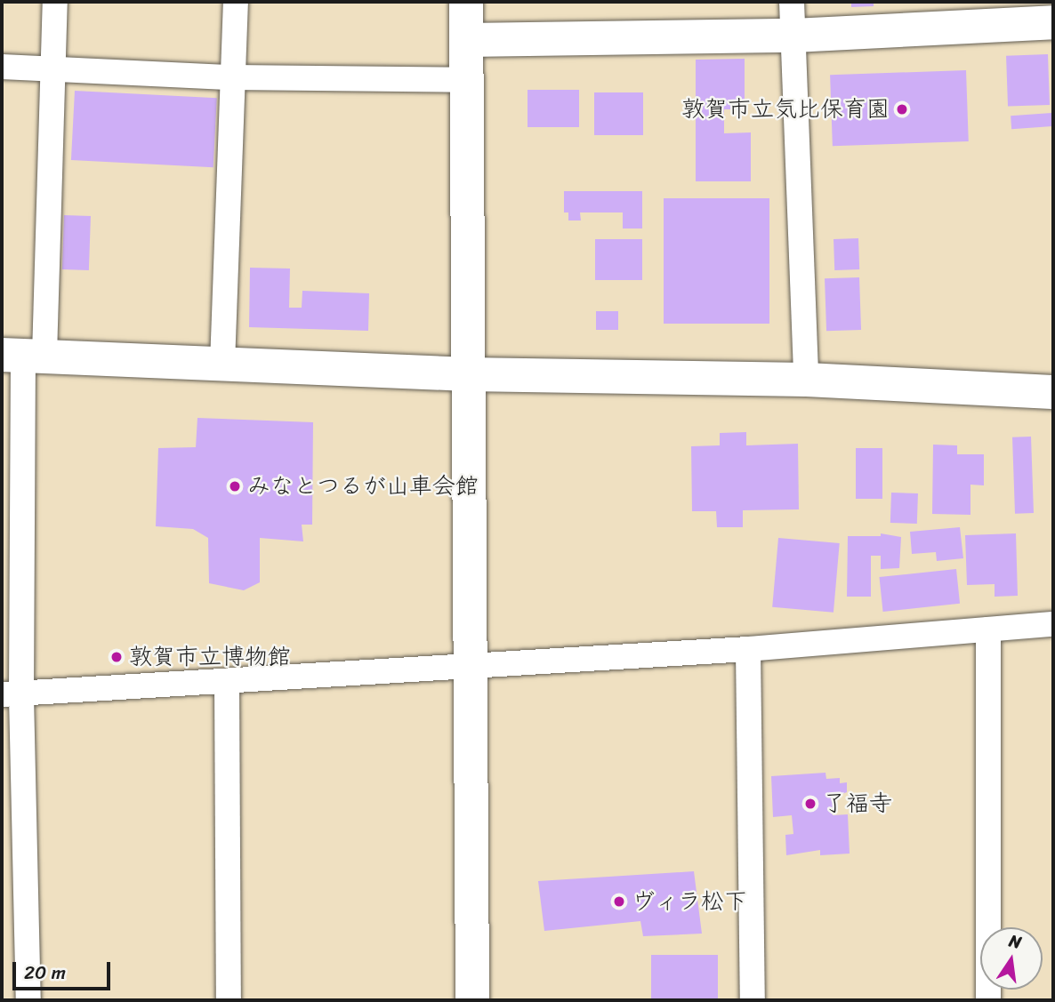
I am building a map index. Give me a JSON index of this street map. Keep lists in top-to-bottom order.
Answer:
{
  "places": [
    "敦賀市立気比保育園",
    "みなとつるが山車会館",
    "敦賀市立博物館",
    "了福寺",
    "ヴィラ松下"
  ],
  "scale_bar": "20 m",
  "north": "top"
}
